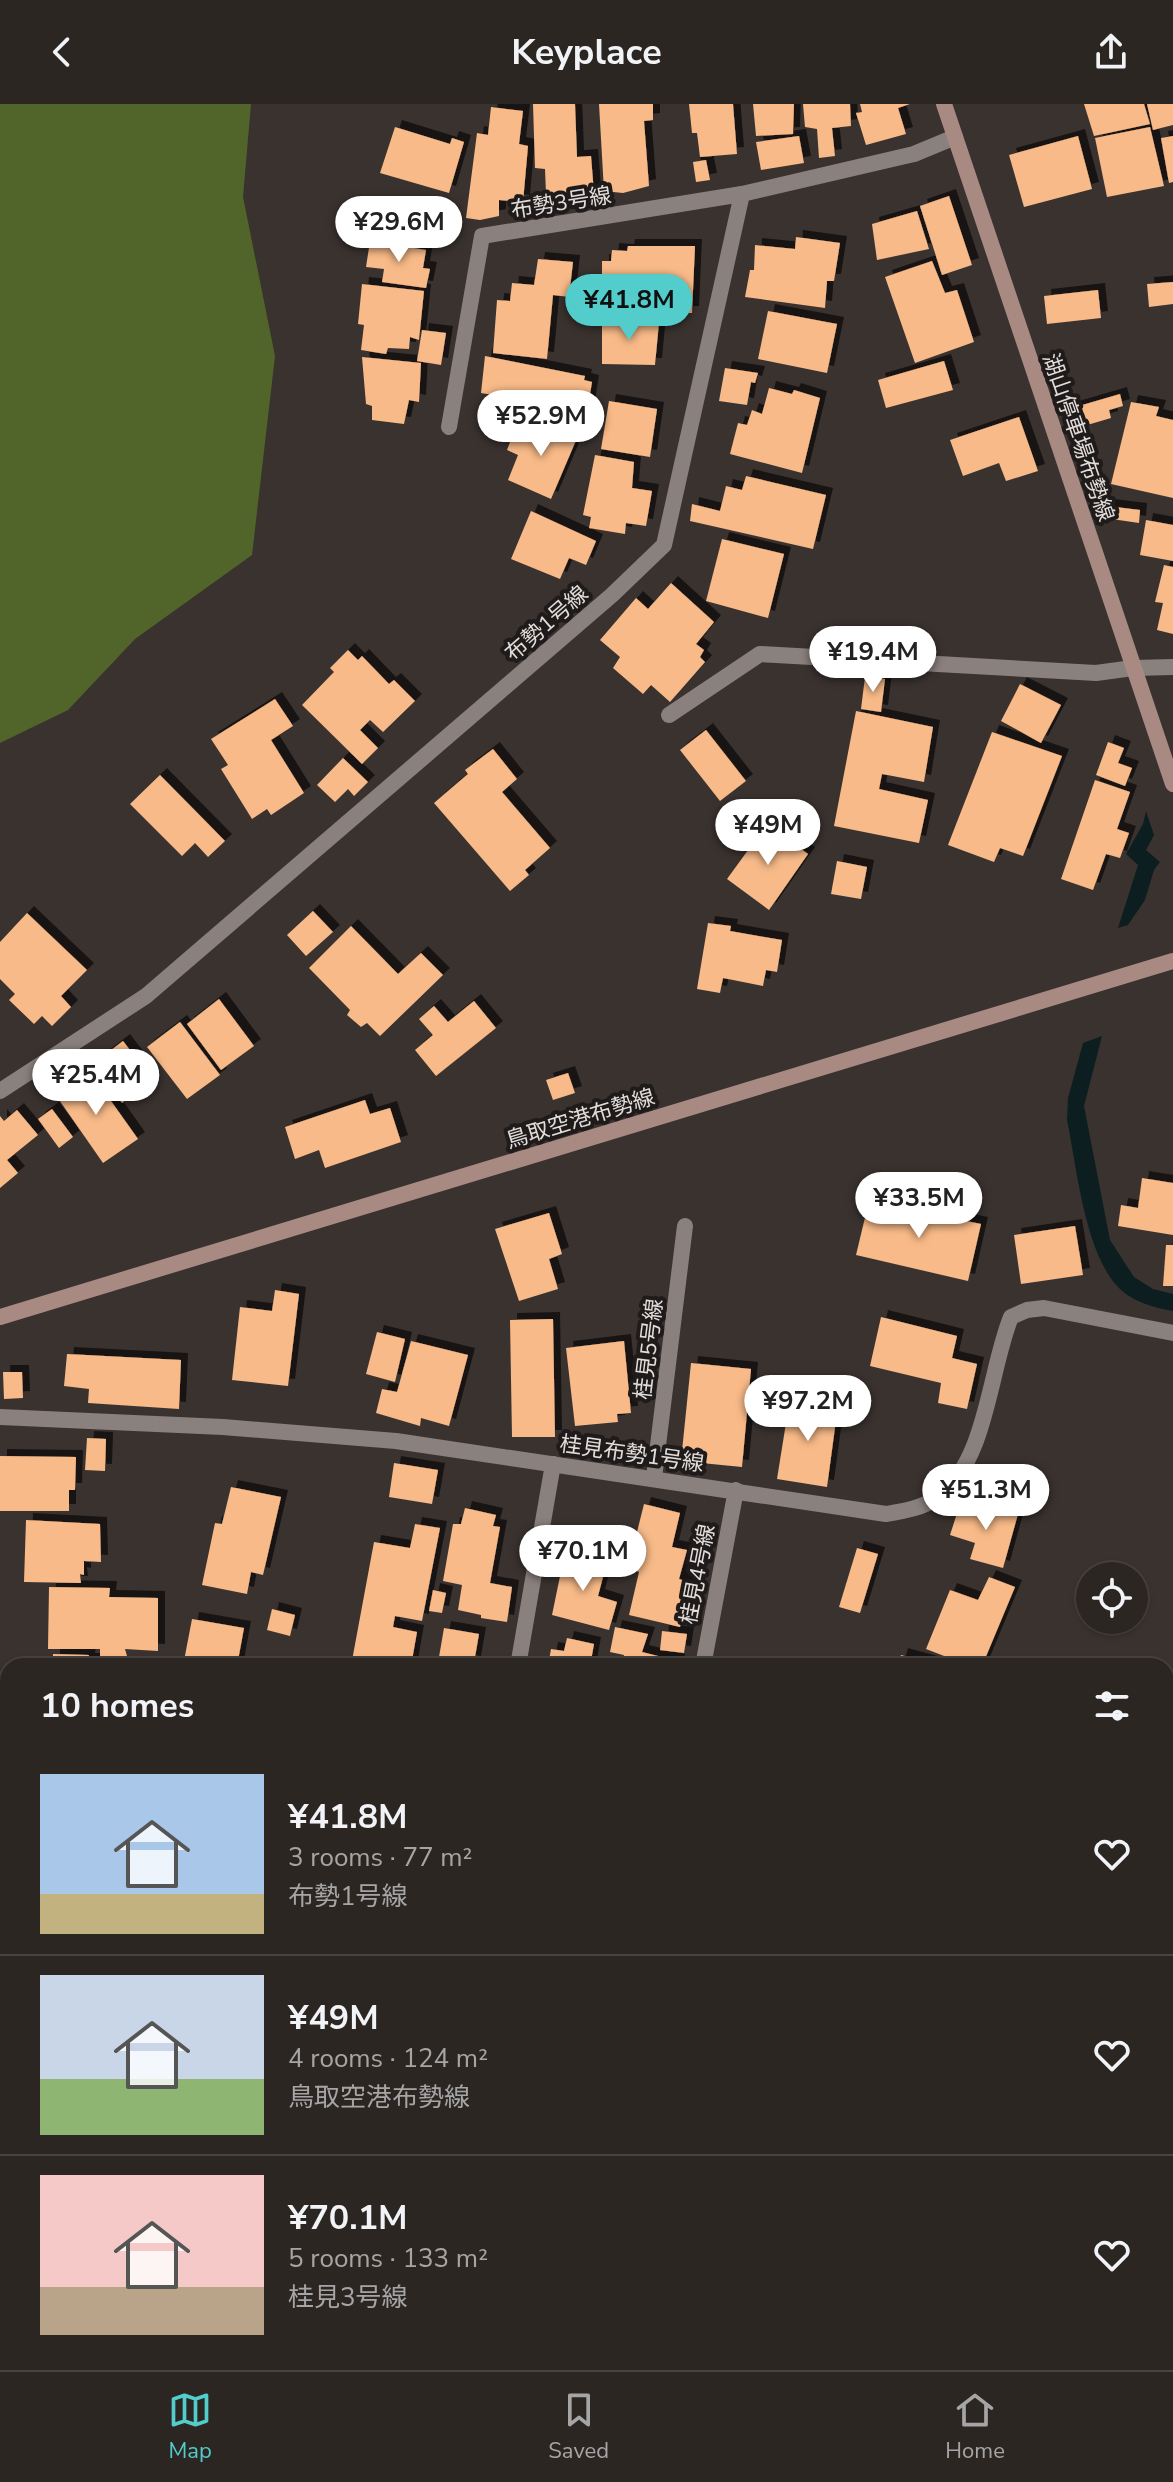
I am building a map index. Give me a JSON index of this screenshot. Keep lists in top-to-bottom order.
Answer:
{
  "streets": {
    "main road": ["湖山停車場布勢線", "鳥取空港布勢線"],
    "street": [
      "布勢3号線",
      "布勢1号線",
      "桂見5号線",
      "桂見布勢1号線",
      "桂見4号線"
    ]
  },
  "crossings": [
    ["布勢3号線", "布勢1号線"],
    ["桂見5号線", "桂見布勢1号線"],
    ["桂見布勢1号線", "桂見4号線"]
  ],
  "page": {
    "header": "Keyplace",
    "price": [
      "¥29.6M",
      "¥41.8M",
      "¥52.9M",
      "¥19.4M",
      "¥49M",
      "¥25.4M",
      "¥33.5M",
      "¥97.2M",
      "¥51.3M",
      "¥70.1M"
    ],
    "heading": "10 homes",
    "list": [
      {
        "name": "¥41.8M",
        "note": "3 rooms · 77 m² · 布勢1号線"
      },
      {
        "name": "¥49M",
        "note": "4 rooms · 124 m² · 鳥取空港布勢線"
      },
      {
        "name": "¥70.1M",
        "note": "5 rooms · 133 m² · 桂見3号線"
      }
    ],
    "tabs": ["Map", "Saved", "Home"]
  }
}
